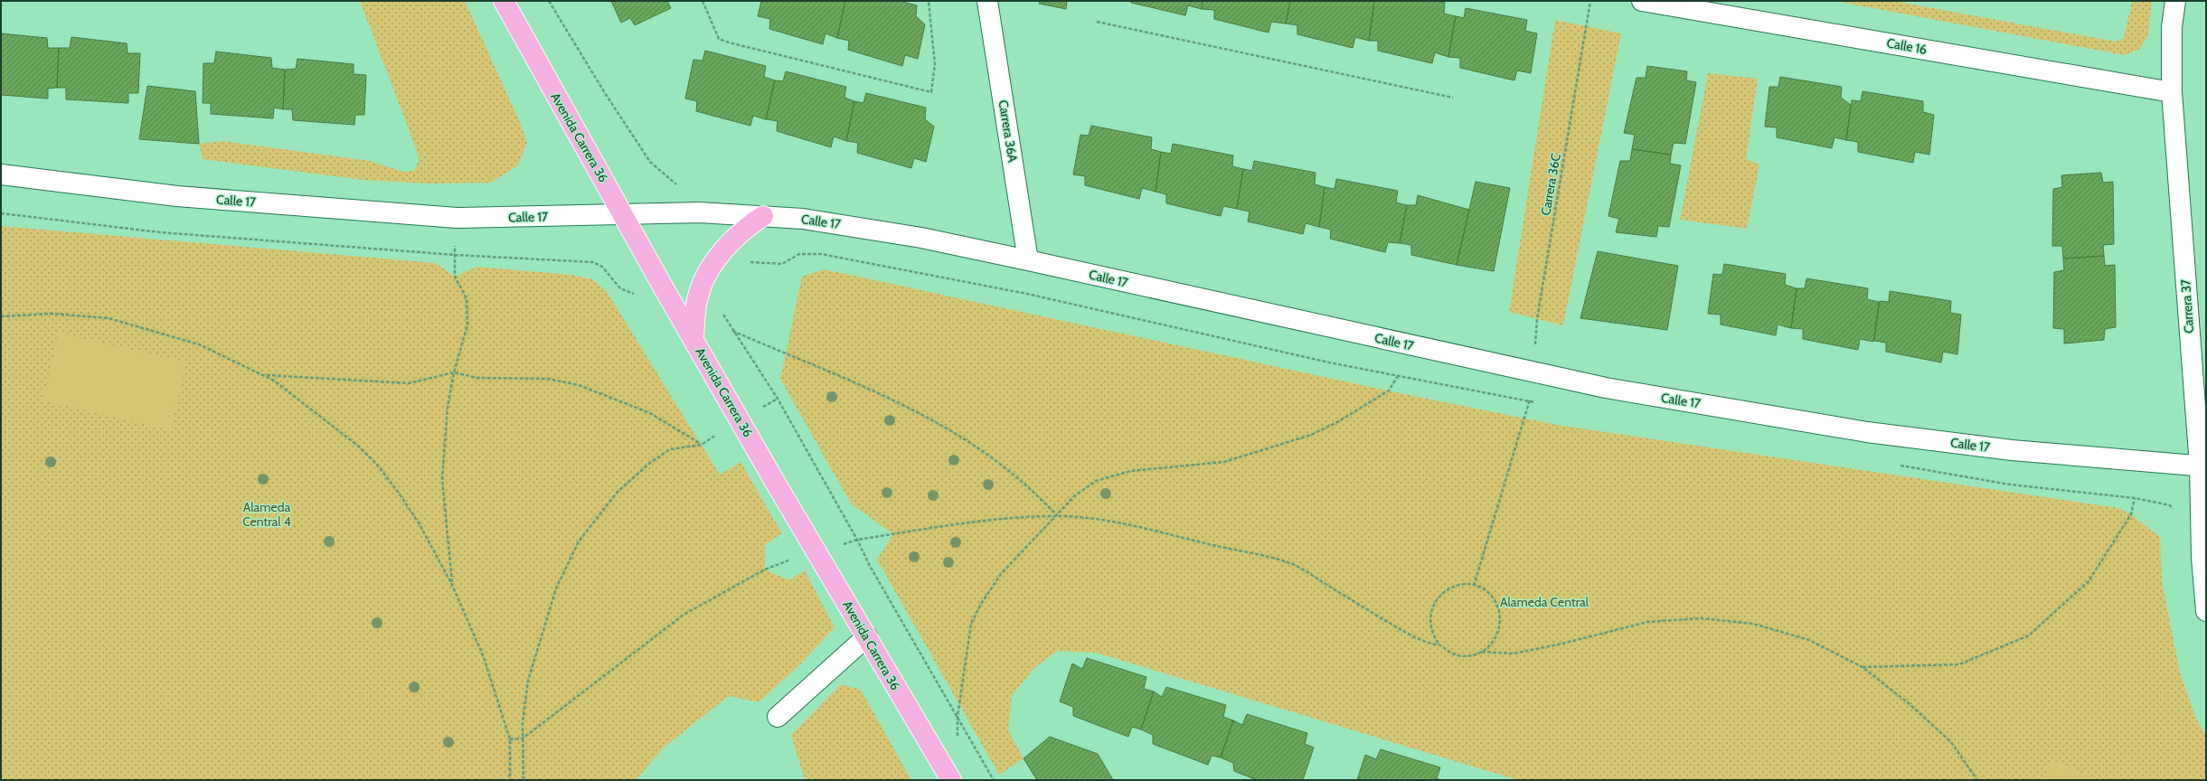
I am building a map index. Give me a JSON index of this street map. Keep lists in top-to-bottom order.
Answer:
{
  "streets": {
    "main road": ["Avenida Carrera 36"],
    "street": [
      "Calle 16",
      "Carrera 36A",
      "Calle 17",
      "Carrera 37"
    ],
    "path": ["Carrera 36C"]
  },
  "crossings": [
    ["Calle 16", "Carrera 37"],
    ["Carrera 36A", "Calle 17"],
    ["Avenida Carrera 36", "Calle 17"],
    ["Carrera 36C", "Calle 17"],
    ["Calle 17", "Carrera 37"]
  ],
  "parks": ["Alameda Central 4", "Alameda Central"]
}
